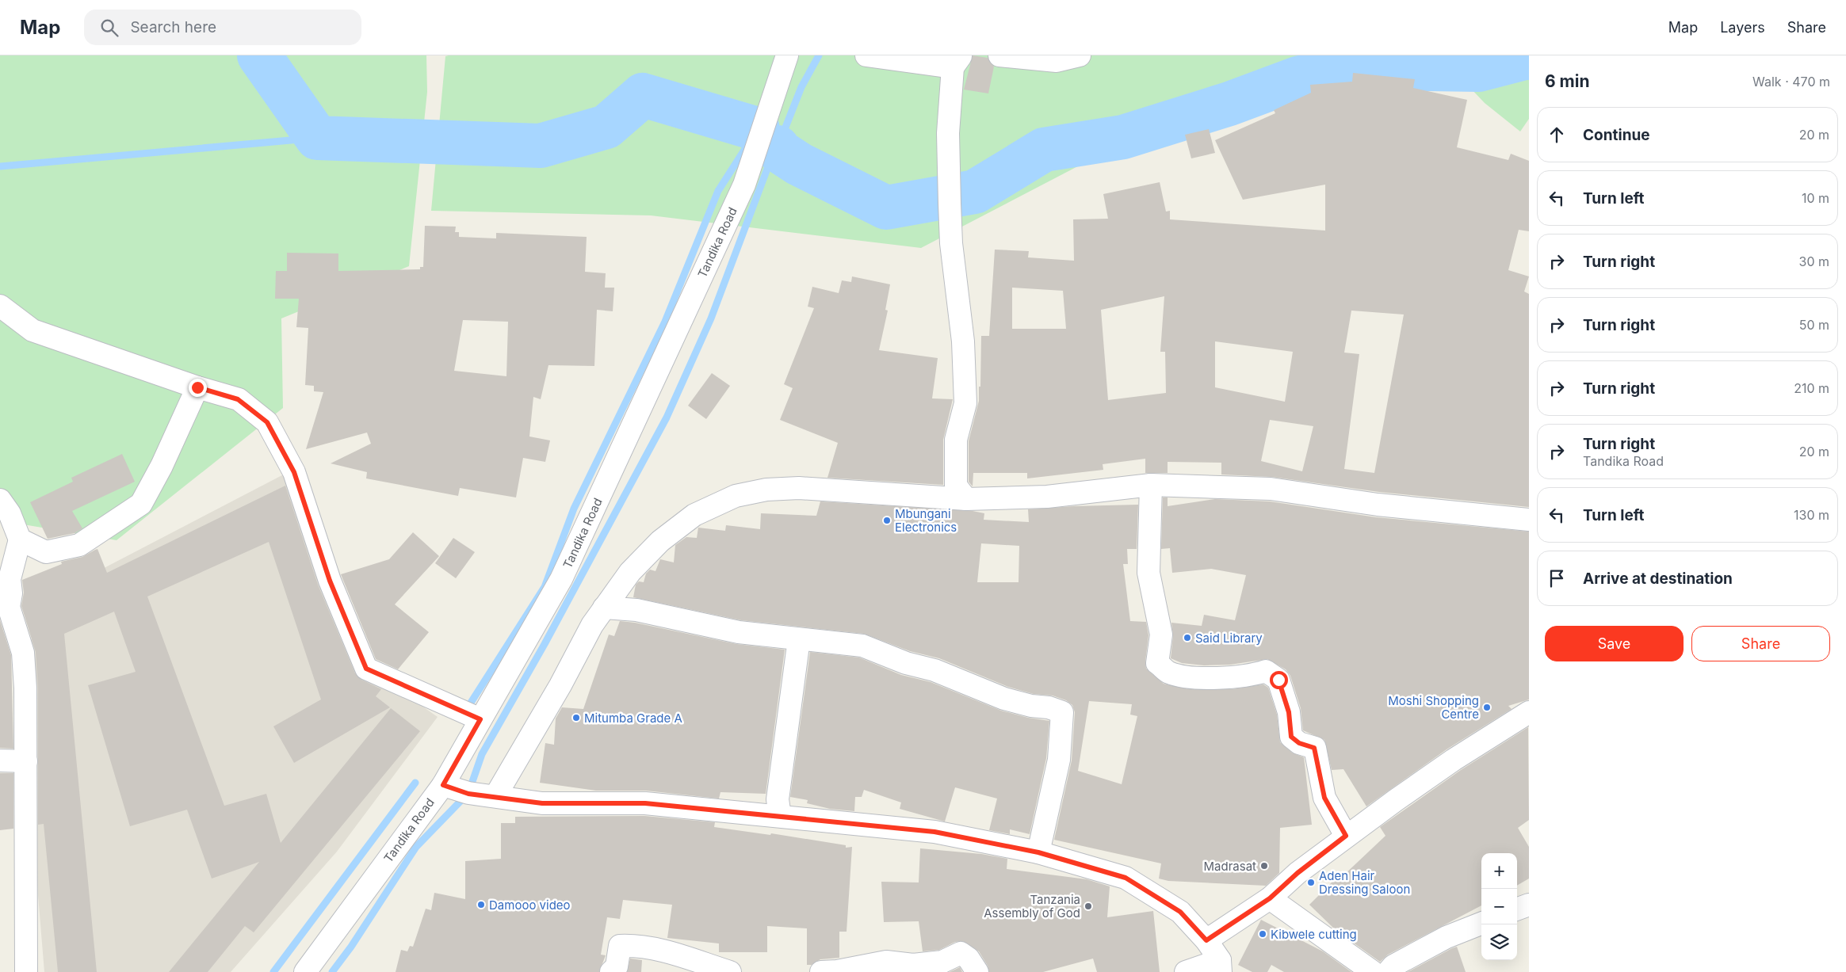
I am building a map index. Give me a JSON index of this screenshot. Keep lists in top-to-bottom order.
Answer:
{
  "streets": {
    "street": ["Tandika Road"]
  },
  "places": [
    "Mbungani Electronics",
    "Said Library",
    "Moshi Shopping Centre",
    "Mitumba Grade A",
    "Madrasat",
    "Aden Hair Dressing Saloon",
    "Damooo video",
    "Tanzania Assembly of God",
    "Kibwele cutting"
  ],
  "page": {
    "header": "Map",
    "search": "Search here",
    "nav": ["Map", "Layers", "Share"],
    "heading": ["6 min", "Walk · 470 m"],
    "list": [
      ["Continue", "20 m"],
      ["Turn left", "10 m"],
      ["Turn right", "30 m"],
      ["Turn right", "50 m"],
      ["Turn right", "210 m"],
      ["Turn right", "Tandika Road", "20 m"],
      ["Turn left", "130 m"],
      "Arrive at destination"
    ],
    "buttons": ["Save", "Share"],
    "map_buttons": ["+", "−"]
  }
}
